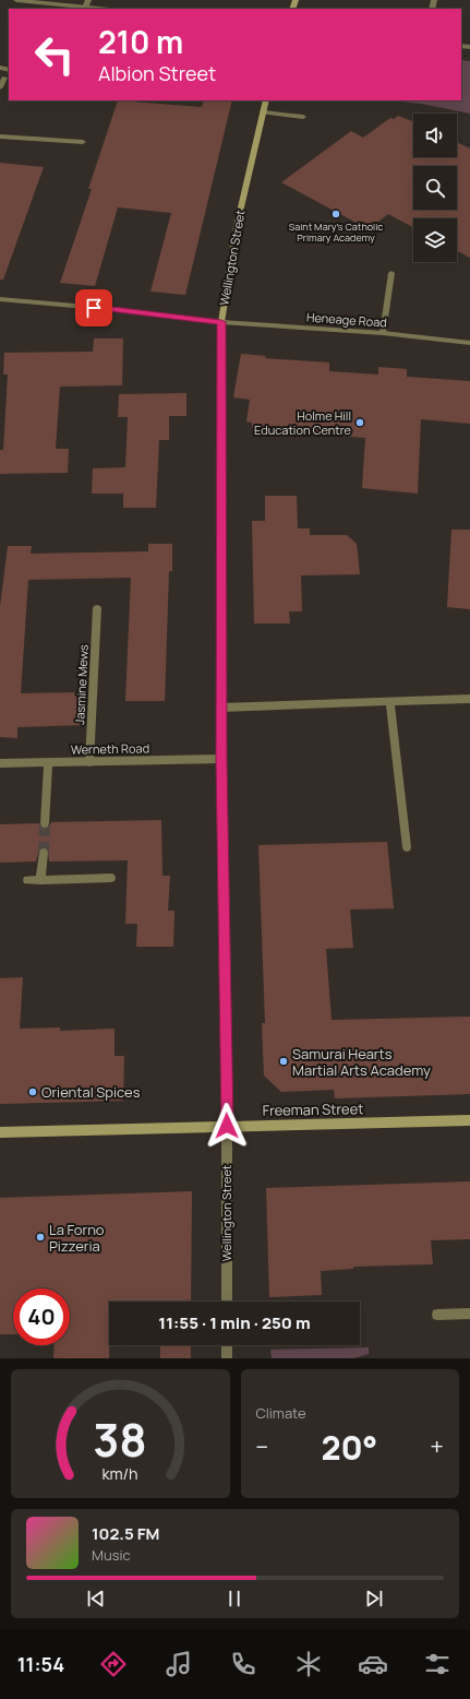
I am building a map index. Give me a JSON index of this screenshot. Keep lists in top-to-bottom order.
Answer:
{
  "streets": {
    "street": [
      "Wellington Street",
      "Heneage Road",
      "Jasmine Mews",
      "Werneth Road",
      "Freeman Street"
    ]
  },
  "crossings": [
    ["Wellington Street", "Heneage Road"],
    ["Wellington Street", "Werneth Road"],
    ["Wellington Street", "Freeman Street"],
    ["Jasmine Mews", "Werneth Road"]
  ],
  "places": [
    "Saint Mary's Catholic Primary Academy",
    "Holme Hill Education Centre",
    "Samurai Hearts Martial Arts Academy",
    "Oriental Spices",
    "La Forno Pizzeria"
  ],
  "page": {
    "turn": ["210 m", "Albion Street"],
    "limit": "40",
    "trip": "11:55 · 1 min · 250 m",
    "tile": "Climate",
    "heat": ["−", "20°", "+"],
    "song": ["102.5 FM", "Music"],
    "tabs": "11:54",
    "gauge": ["38", "km/h"]
  }
}
